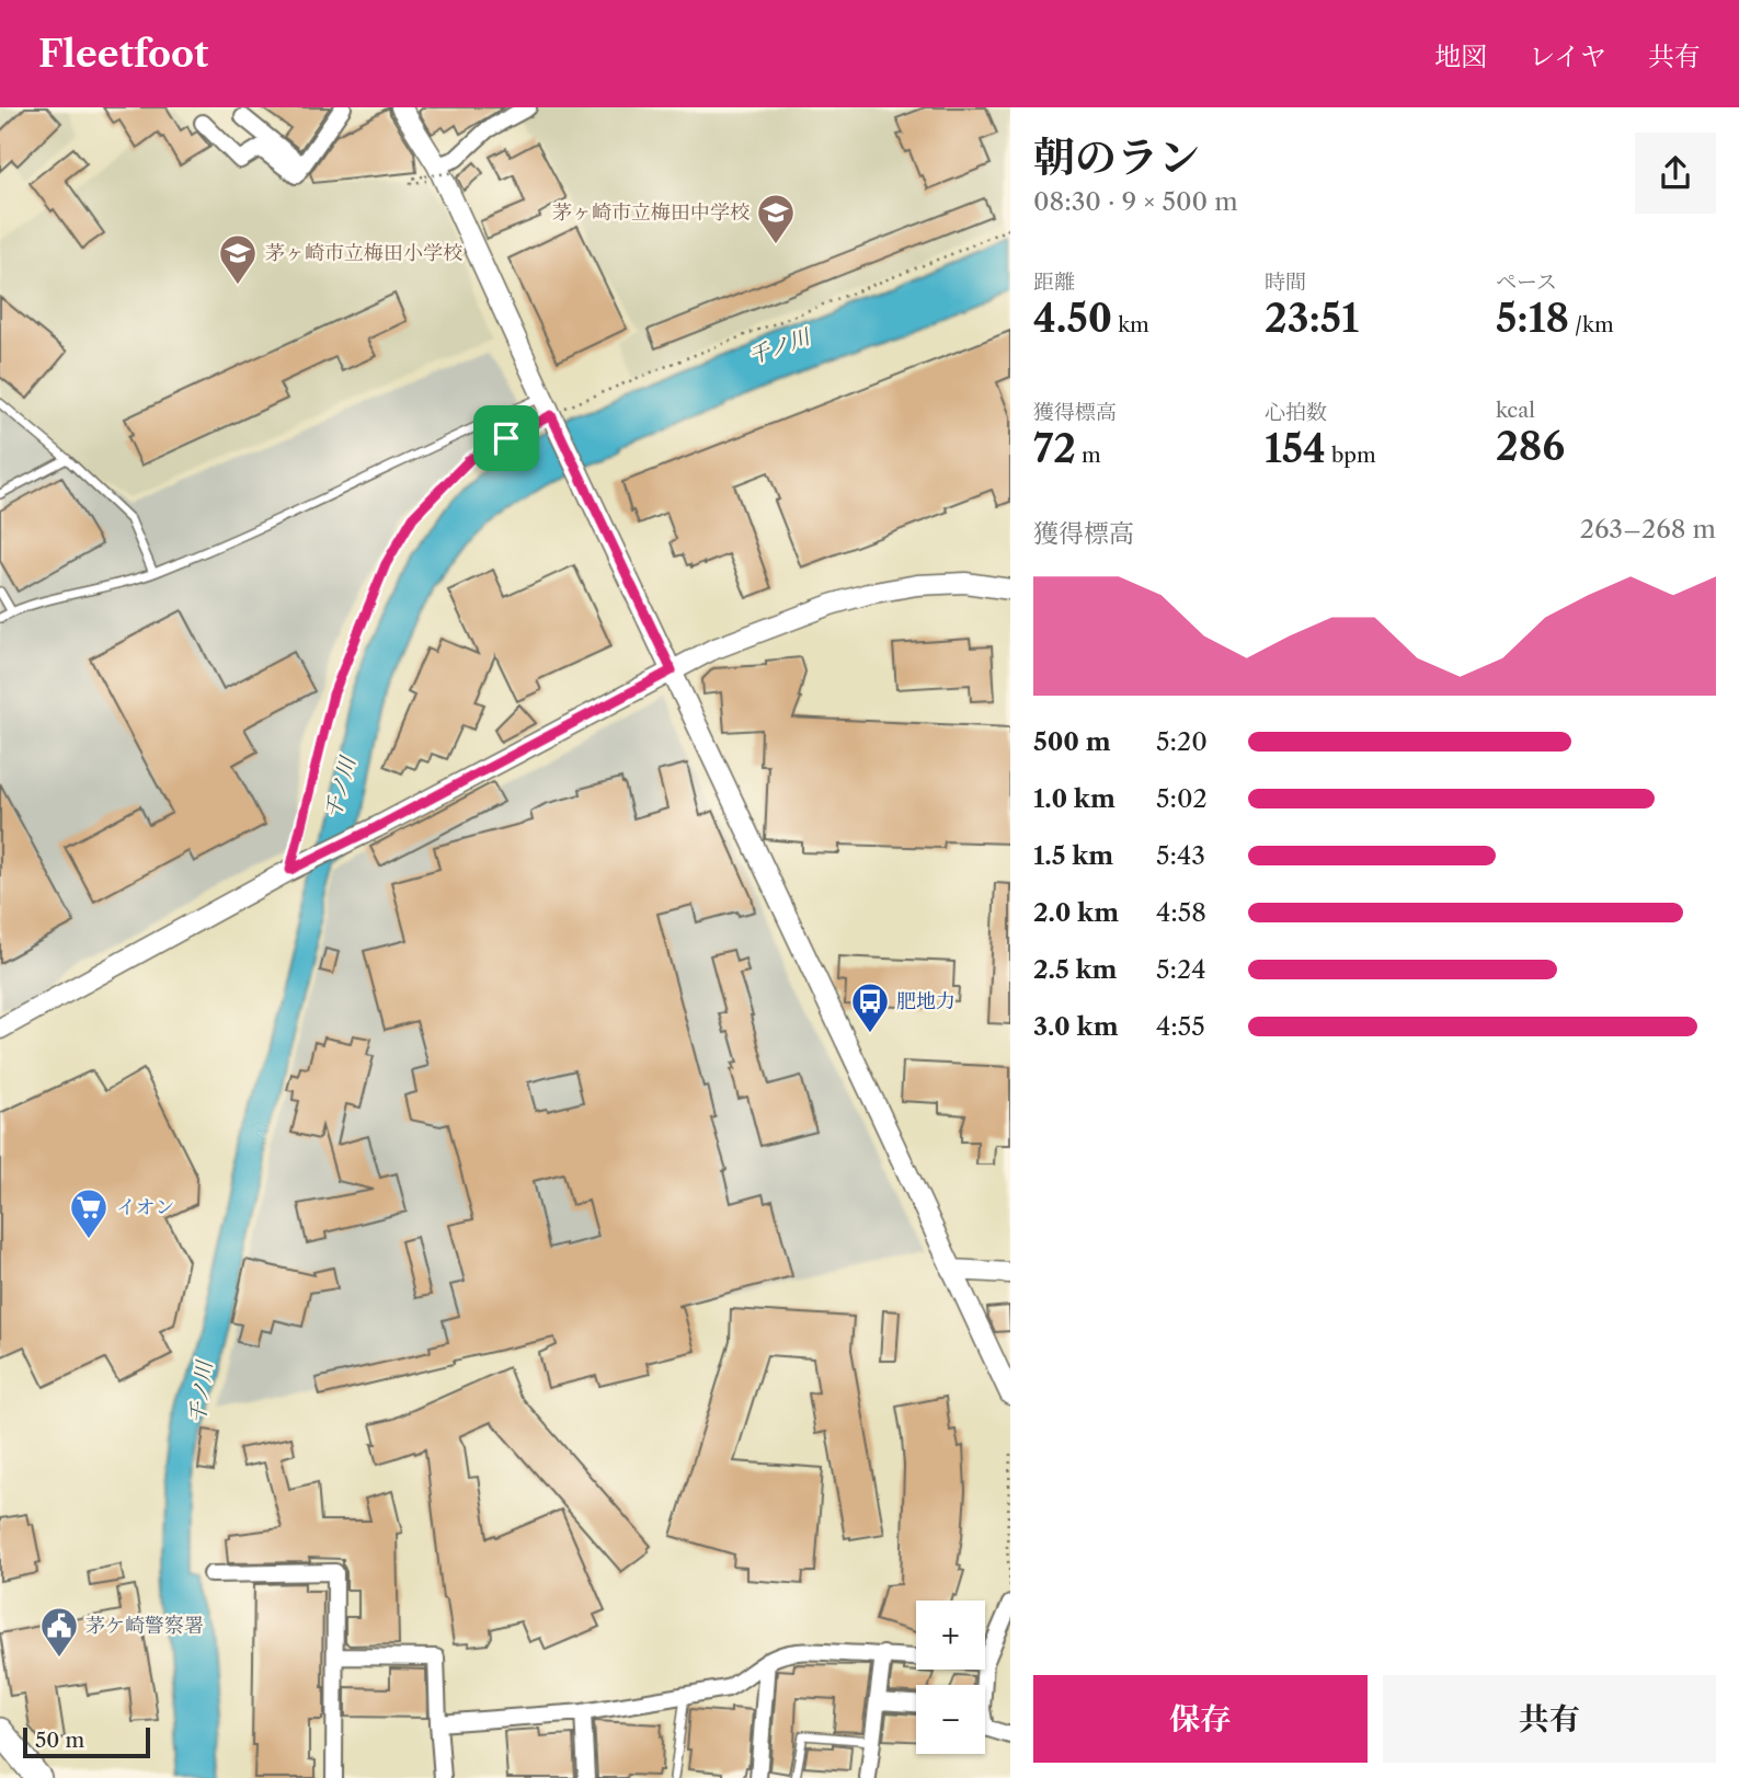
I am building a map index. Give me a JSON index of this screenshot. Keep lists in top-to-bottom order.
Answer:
{
  "water": ["千ノ川"],
  "places": {
    "school or university": ["茅ヶ崎市立梅田中学校", "茅ヶ崎市立梅田小学校"],
    "bus stop": ["肥地力"],
    "supermarket": ["イオン"],
    "public building": ["茅ケ崎警察署"]
  },
  "scale_bar": "50 m",
  "page": {
    "header": "Fleetfoot",
    "nav": ["地図", "レイヤ", "共有"],
    "heading": ["朝のラン", "08:30 · 9 × 500 m"],
    "stats": [
      ["距離", "4.50 km"],
      ["時間", "23:51"],
      ["ペース", "5:18 /km"],
      ["獲得標高", "72 m"],
      ["心拍数", "154 bpm"],
      ["kcal", "286"]
    ],
    "chart": ["獲得標高", "263–268 m"],
    "list": [
      {
        "name": "500 m",
        "note": "5:20"
      },
      {
        "name": "1.0 km",
        "note": "5:02"
      },
      {
        "name": "1.5 km",
        "note": "5:43"
      },
      {
        "name": "2.0 km",
        "note": "4:58"
      },
      {
        "name": "2.5 km",
        "note": "5:24"
      },
      {
        "name": "3.0 km",
        "note": "4:55"
      }
    ],
    "map_buttons": ["+", "−"],
    "buttons": ["保存", "共有"],
    "scale": "50 m"
  }
}
